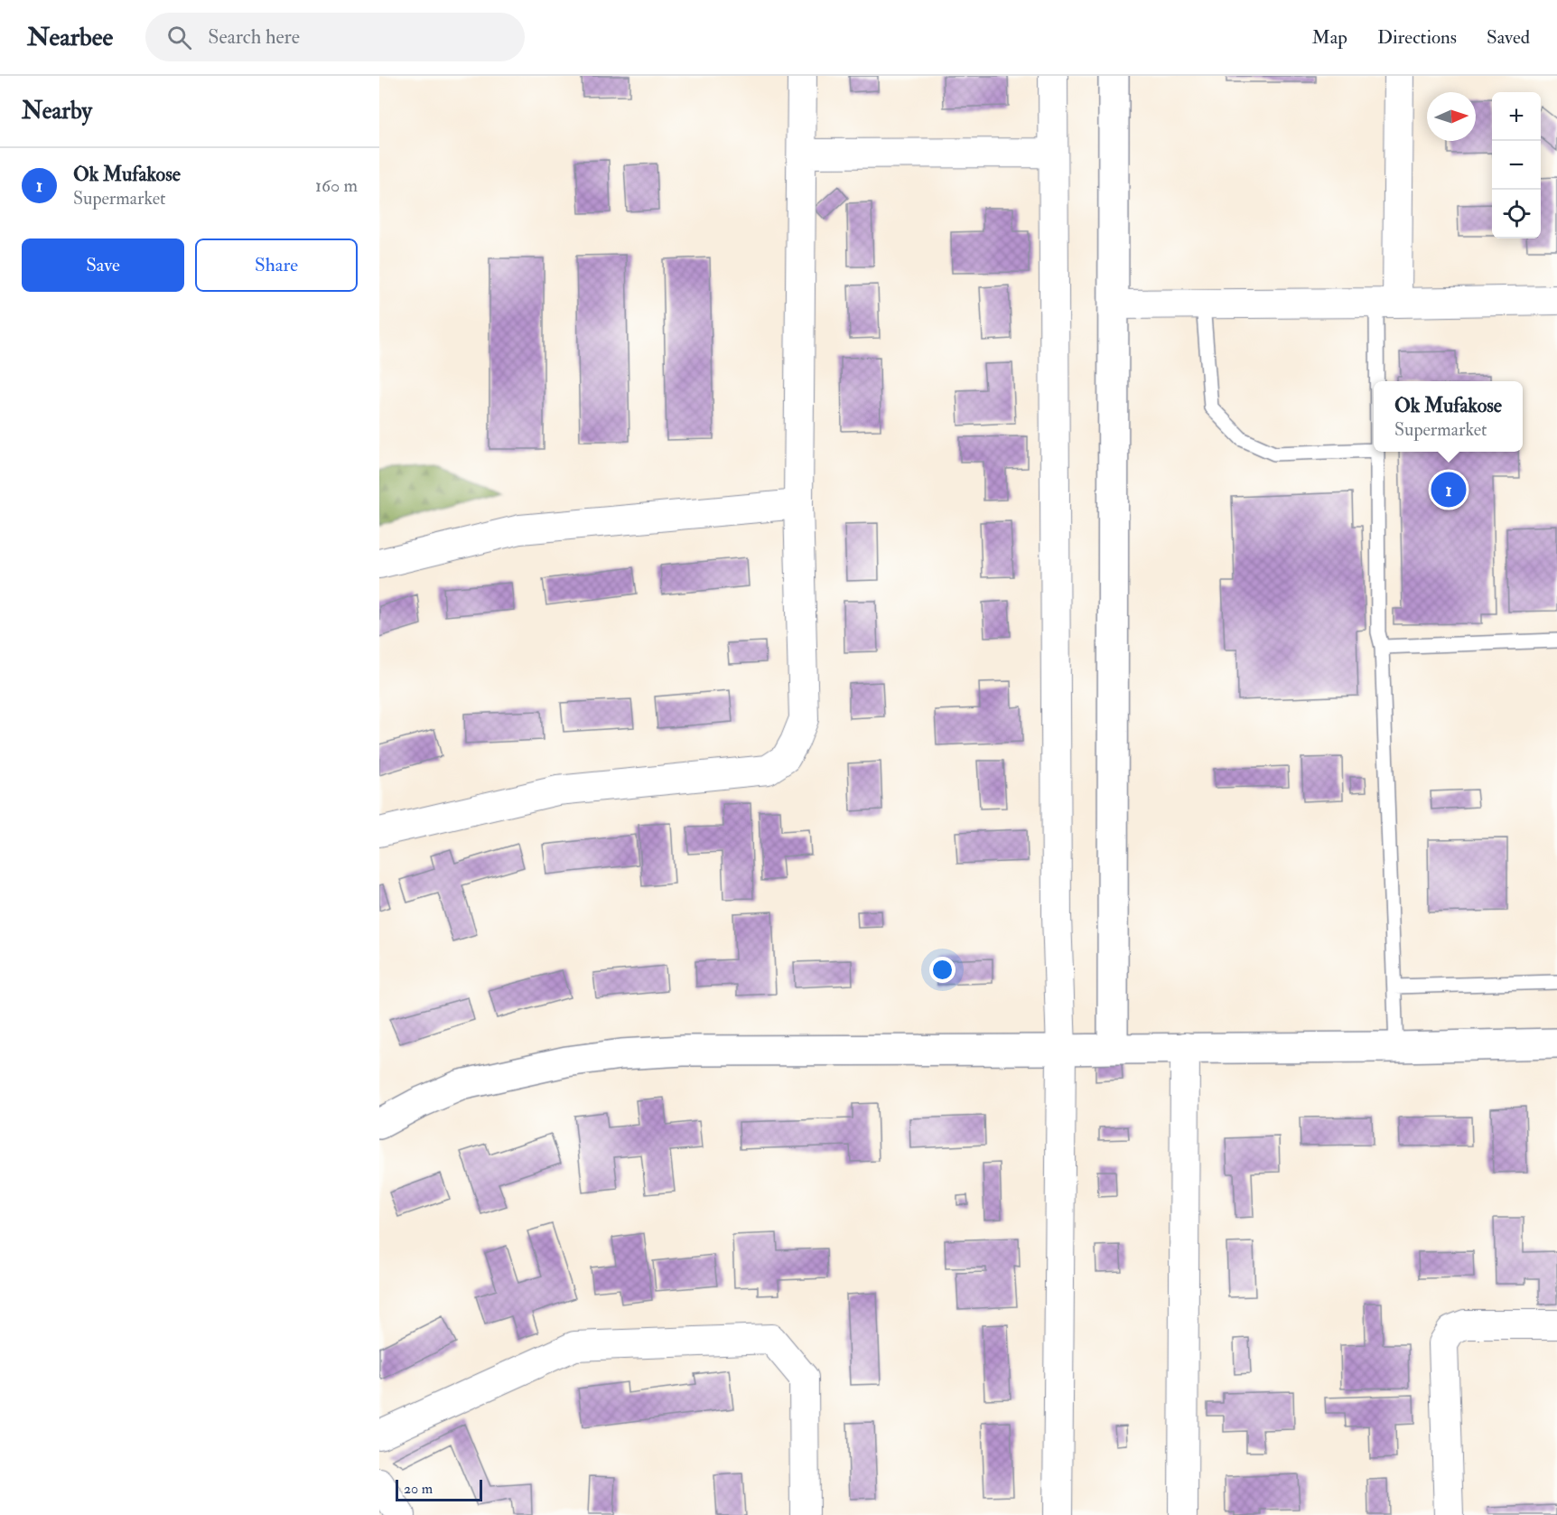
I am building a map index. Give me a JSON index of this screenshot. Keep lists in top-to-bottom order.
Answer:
{
  "scale_bar": "20 m",
  "north": "right",
  "page": {
    "header": "Nearbee",
    "search": "Search here",
    "nav": ["Map", "Directions", "Saved"],
    "heading": "Nearby",
    "map_buttons": ["+", "−"],
    "list": [
      {
        "mark": "1",
        "name": "Ok Mufakose",
        "note": "Supermarket",
        "value": "160 m"
      }
    ],
    "buttons": ["Save", "Share"],
    "popup": ["Ok Mufakose", "Supermarket"],
    "pins": "1",
    "scale": "20 m"
  }
}
